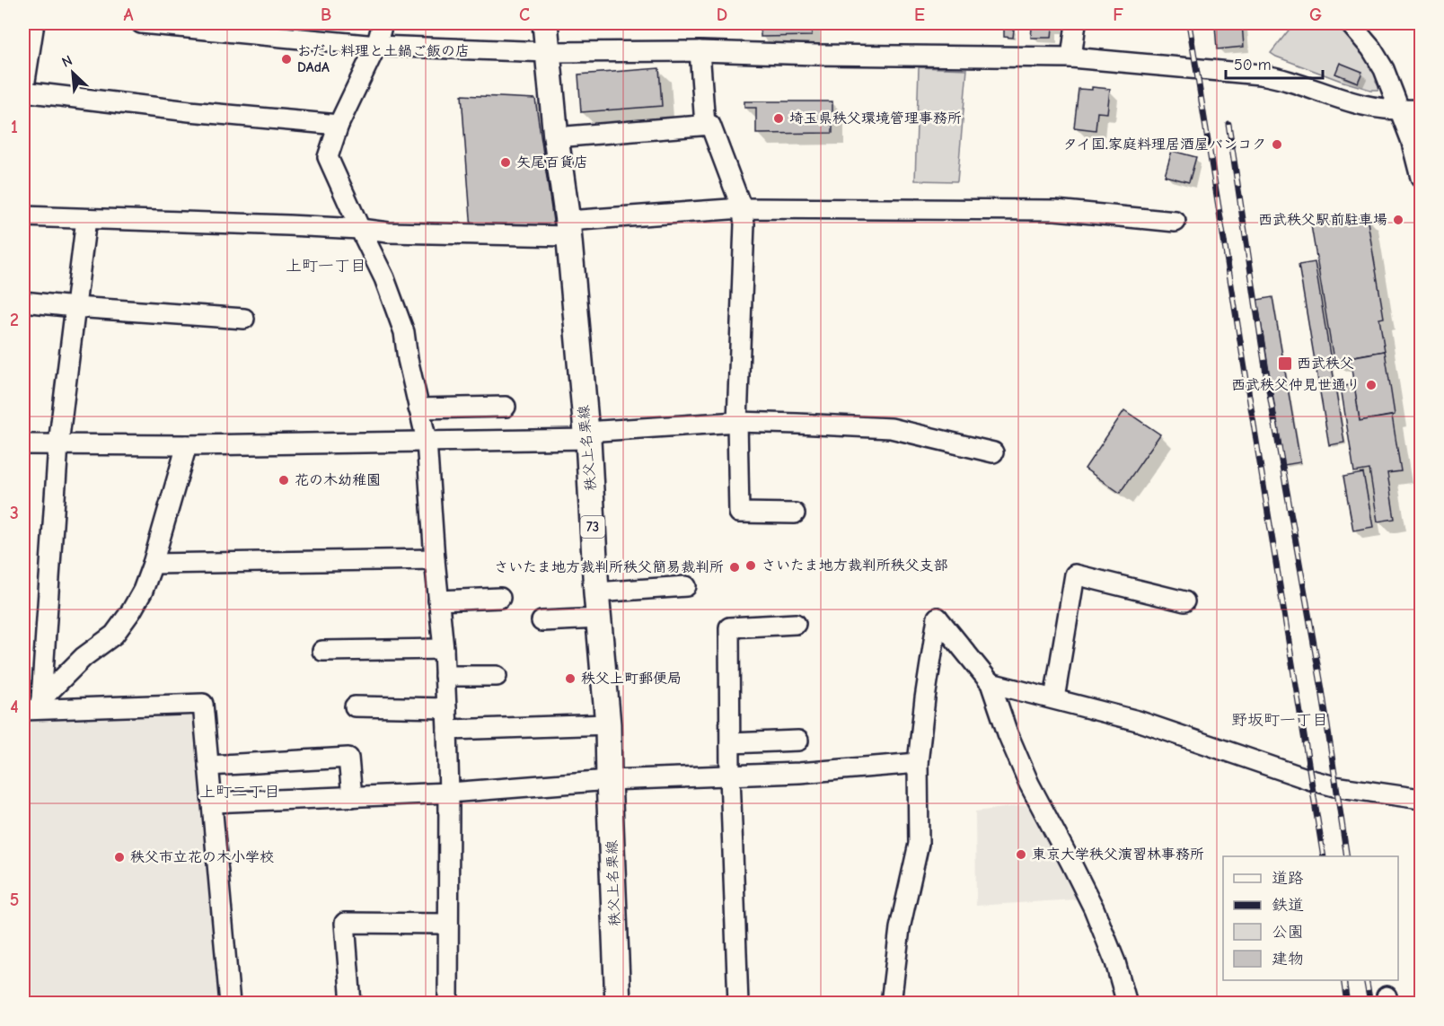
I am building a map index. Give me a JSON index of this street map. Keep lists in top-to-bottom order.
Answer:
{
  "streets": {
    "main road": ["秩父上名栗線", "73"]
  },
  "districts": ["上町一丁目", "野坂町一丁目", "上町二丁目"],
  "places": {
    "other": [
      "おだし料理と土鍋ご飯の店 DAdA",
      "埼玉県秩父環境管理事務所",
      "タイ国.家庭料理居酒屋バンコク",
      "矢尾百貨店",
      "西武秩父駅前駐車場",
      "西武秩父仲見世通り",
      "花の木幼稚園",
      "さいたま地方裁判所秩父支部",
      "さいたま地方裁判所秩父簡易裁判所",
      "秩父上町郵便局",
      "東京大学秩父演習林事務所",
      "秩父市立花の木小学校"
    ],
    "transit": ["西武秩父"]
  },
  "legend": [
    "道路",
    "鉄道",
    "公園",
    "建物"
  ],
  "scale_bar": "50 m",
  "north": "top left",
  "grid": {
    "columns": [
      "A",
      "B",
      "C",
      "D",
      "E",
      "F",
      "G"
    ],
    "rows": [
      "1",
      "2",
      "3",
      "4",
      "5"
    ]
  }
}
